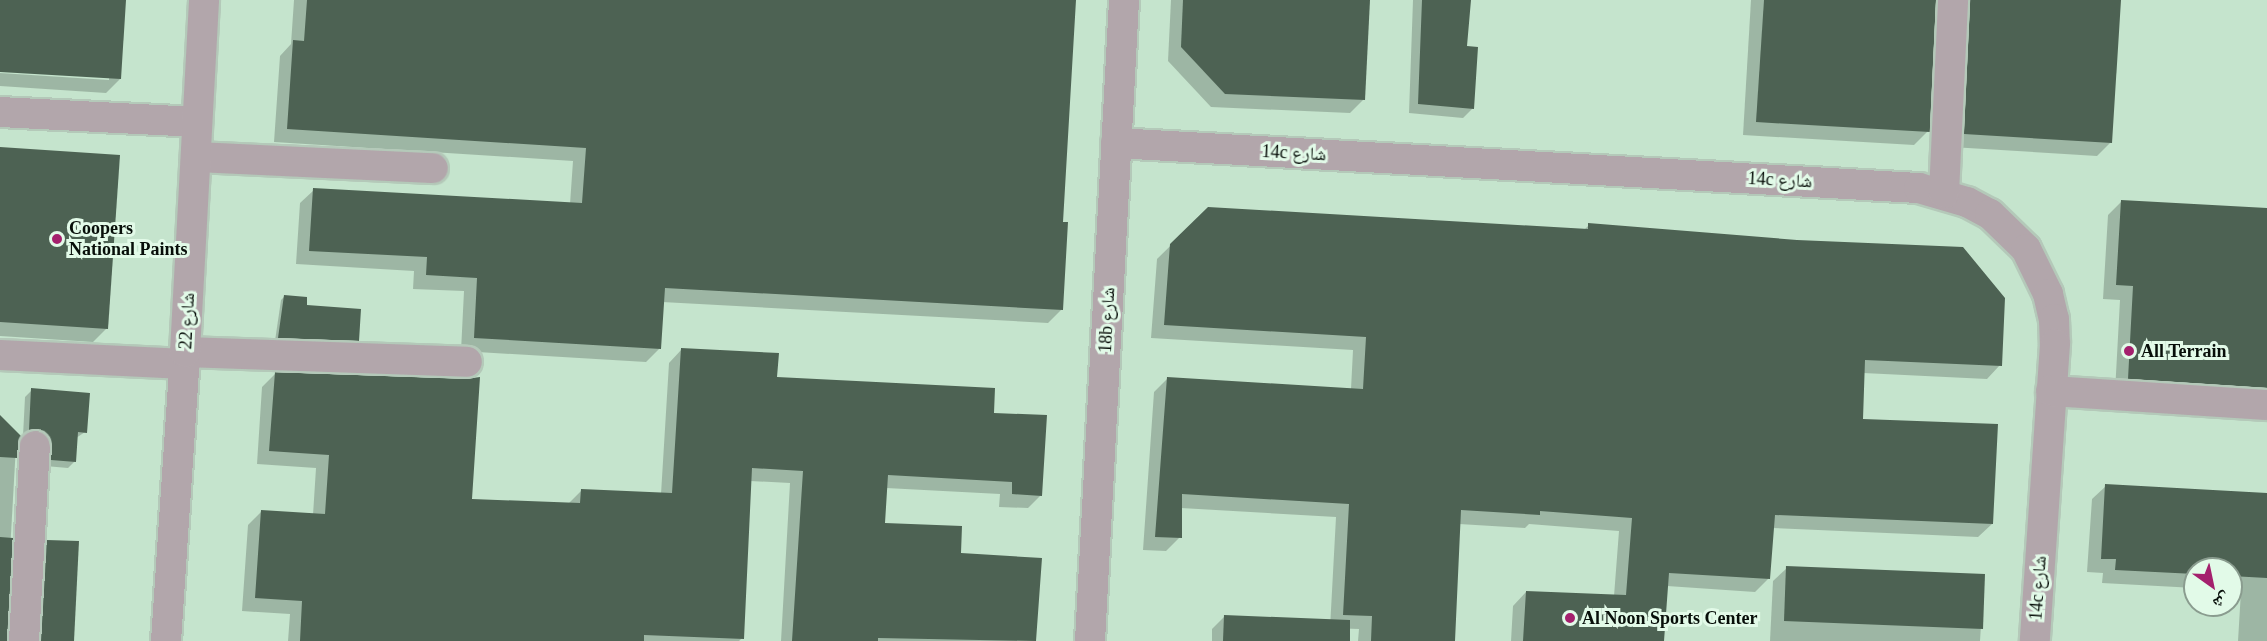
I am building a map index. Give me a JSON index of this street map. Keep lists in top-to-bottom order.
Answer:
{
  "streets": {
    "street": ["14c شارع", "18b شارع", "شارع 22"]
  },
  "crossings": [
    ["14c شارع", "18b شارع"]
  ],
  "places": ["Coopers National Paints", "All Terrain", "Al Noon Sports Center"],
  "north": "bottom right"
}
